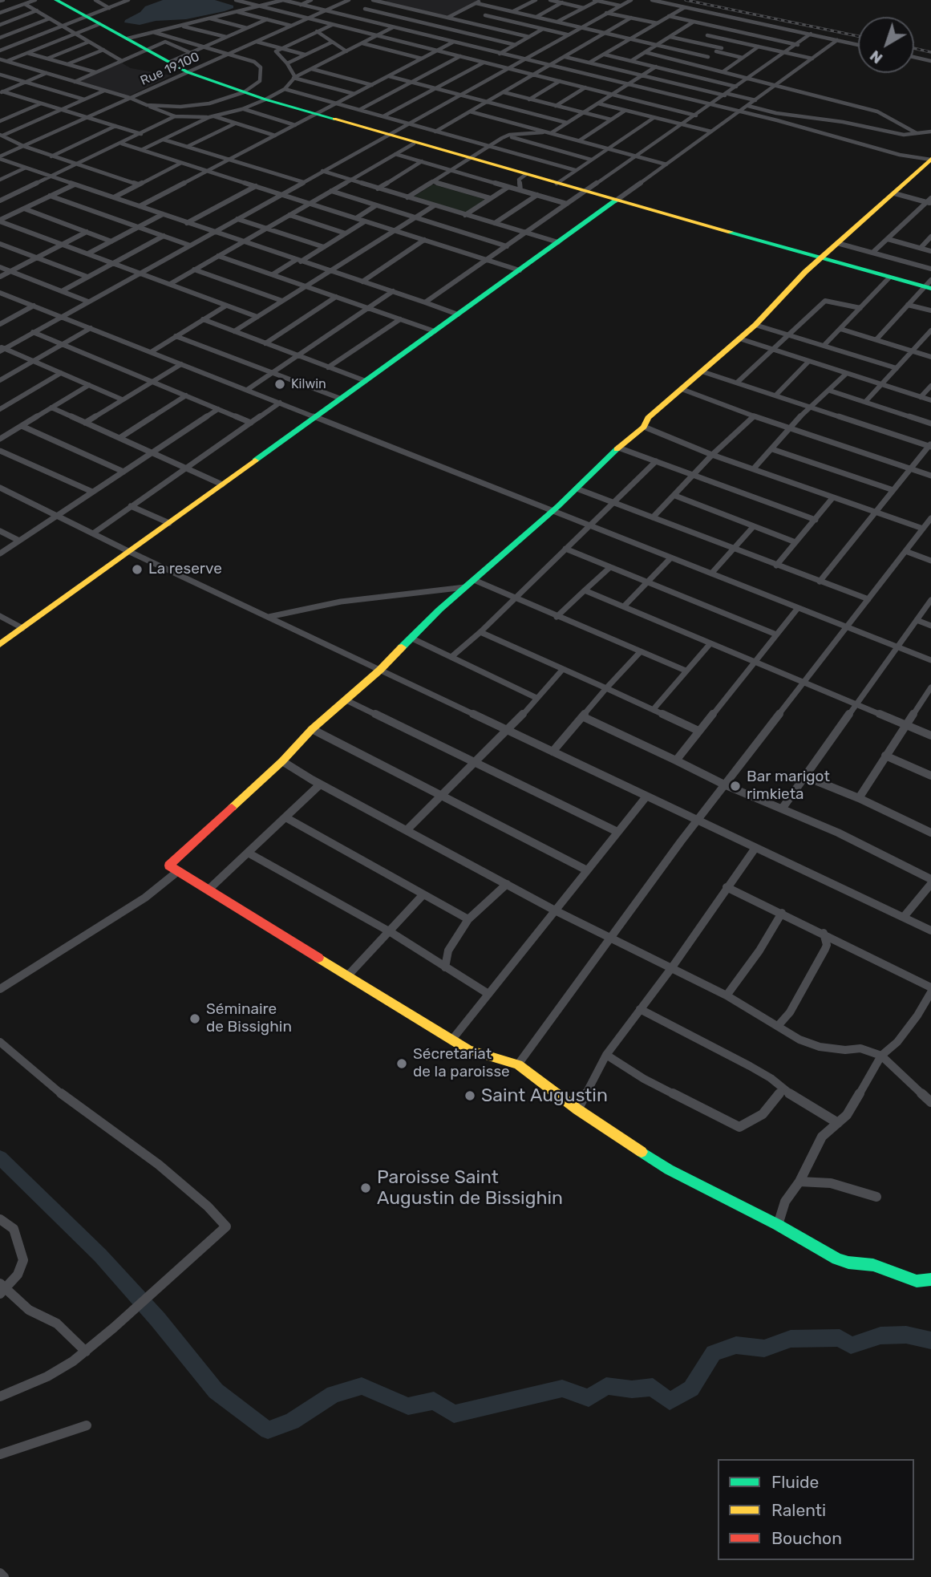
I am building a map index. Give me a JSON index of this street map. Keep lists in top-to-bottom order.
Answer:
{
  "streets": {
    "street": ["Rue 19.100"]
  },
  "places": [
    "Kilwin",
    "La reserve",
    "Bar marigot rimkieta",
    "Séminaire de Bissighin",
    "Sécretariat de la paroisse",
    "Saint Augustin",
    "Paroisse Saint Augustin de Bissighin"
  ],
  "legend": ["Fluide", "Ralenti", "Bouchon"],
  "north": "bottom left"
}
